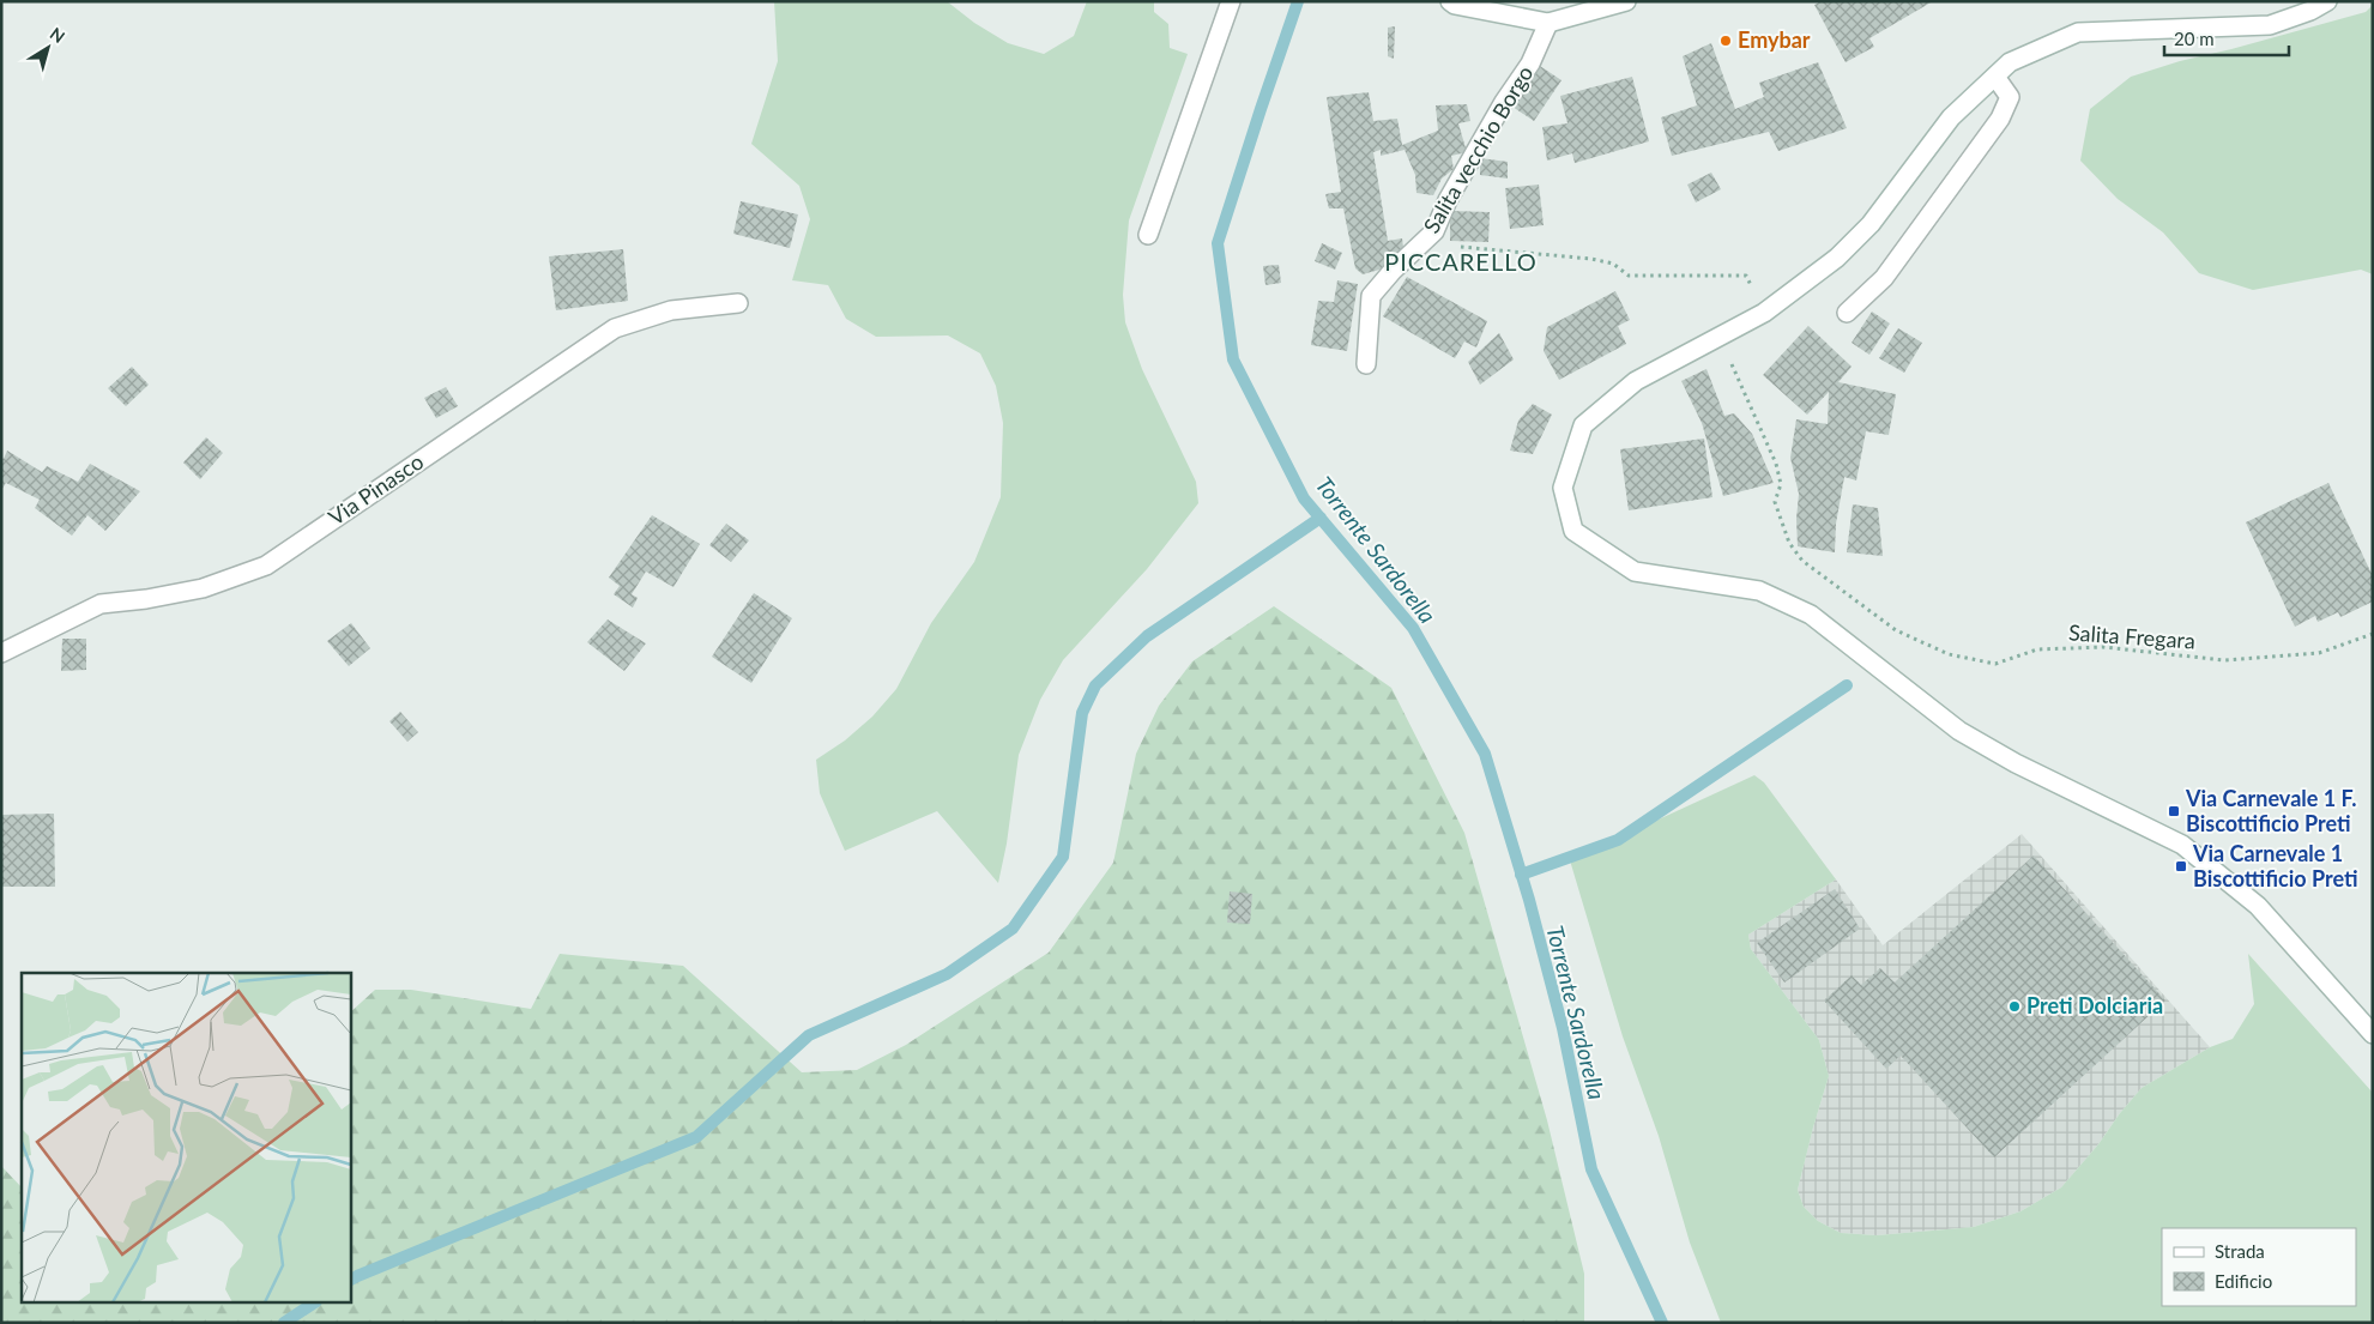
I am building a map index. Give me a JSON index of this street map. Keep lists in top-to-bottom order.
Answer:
{
  "streets": {
    "main road": ["Salita vecchio Borgo", "Via Pinasco"],
    "path": ["Salita Fregara"]
  },
  "districts": ["PICCARELLO"],
  "water": ["Torrente Sardorella"],
  "places": {
    "other": ["Emybar", "Preti Dolciaria"],
    "transit": ["Via Carnevale 1 F. Biscottificio Preti", "Via Carnevale 1 Biscottificio Preti"]
  },
  "legend": ["Strada", "Edificio"],
  "scale_bar": "20 m",
  "north": "top right"
}
